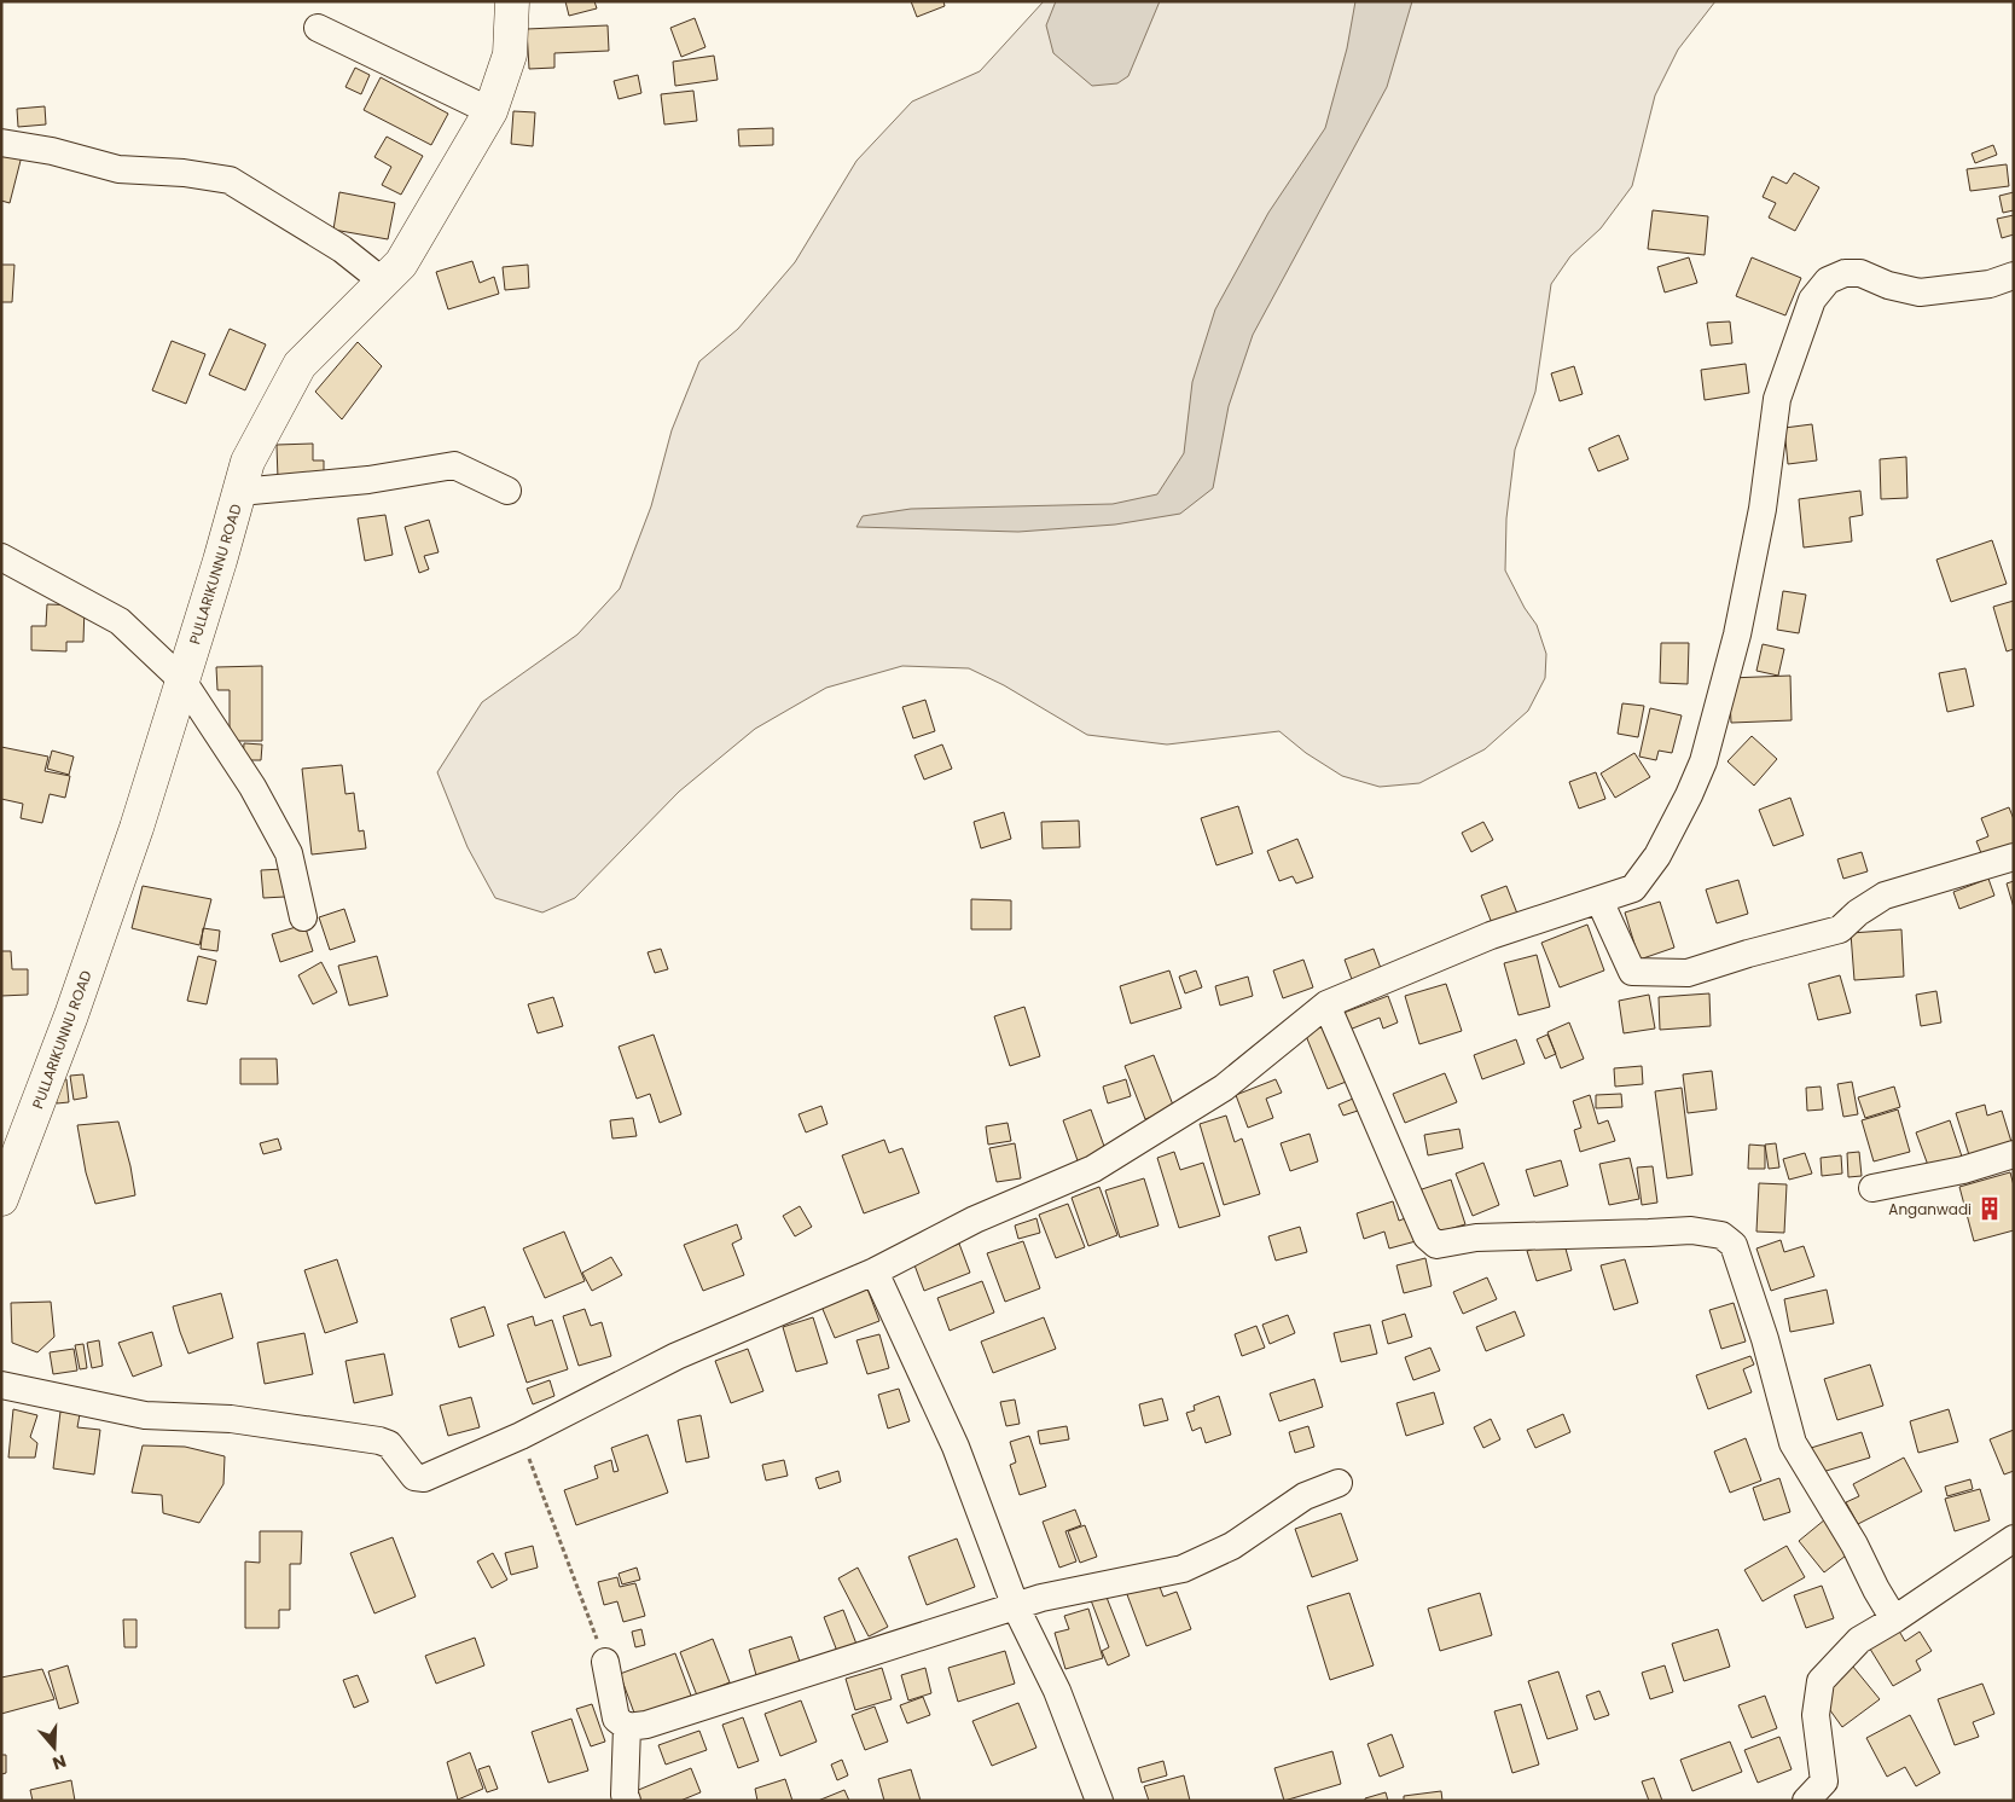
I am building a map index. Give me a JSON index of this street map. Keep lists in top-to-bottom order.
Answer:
{
  "streets": {
    "main road": ["PULLARIKUNNU ROAD"]
  },
  "places": {
    "building": ["Anganwadi"]
  },
  "north": "bottom"
}
